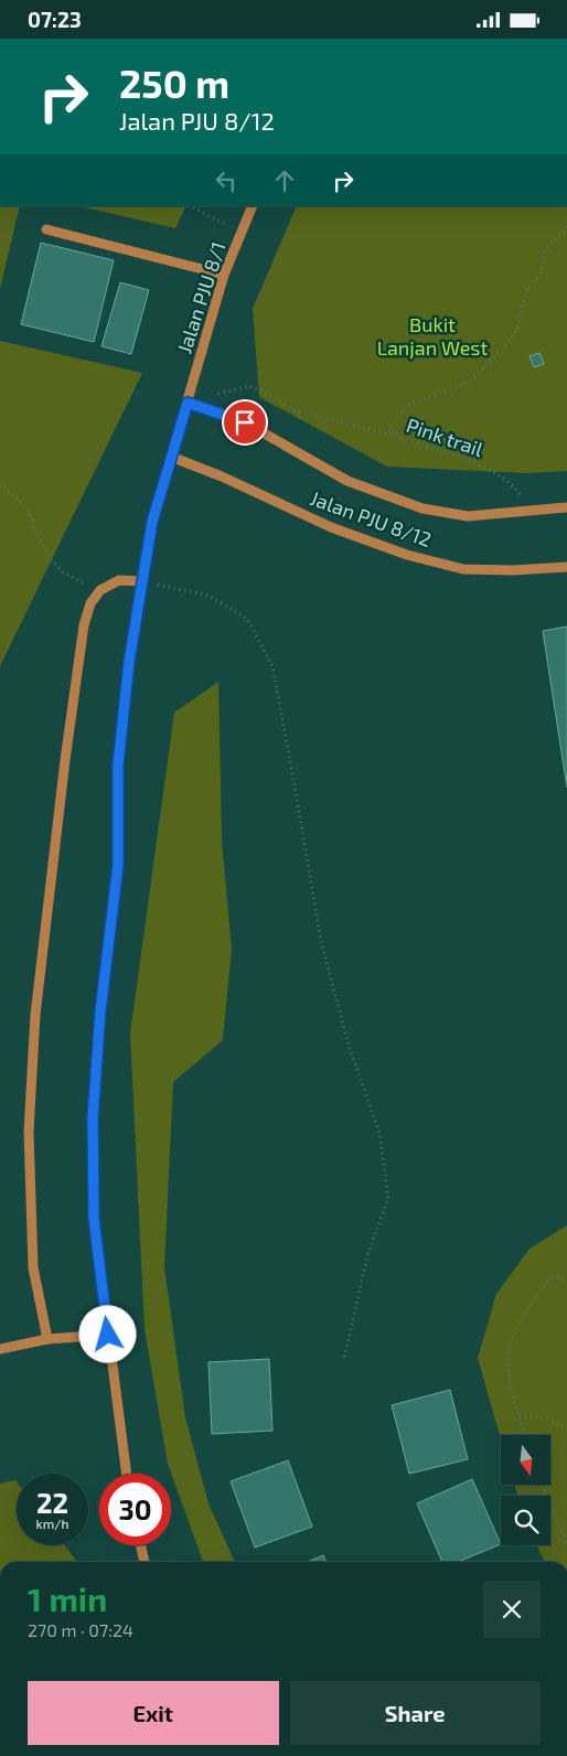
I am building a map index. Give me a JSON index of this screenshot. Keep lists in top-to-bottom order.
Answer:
{
  "streets": {
    "street": ["Jalan PJU 8/1", "Jalan PJU 8/12"],
    "path": ["Pink trail"]
  },
  "crossings": [
    ["Jalan PJU 8/1", "Jalan PJU 8/12"],
    ["Pink trail", "Jalan PJU 8/12"]
  ],
  "parks": ["Bukit Lanjan West"],
  "north": "bottom",
  "page": {
    "status": "07:23",
    "turn": ["250 m", "Jalan PJU 8/12"],
    "speed": "22 km/h",
    "limit": "30",
    "heading": ["1 min", "270 m · 07:24"],
    "buttons": ["Exit", "Share"]
  }
}
